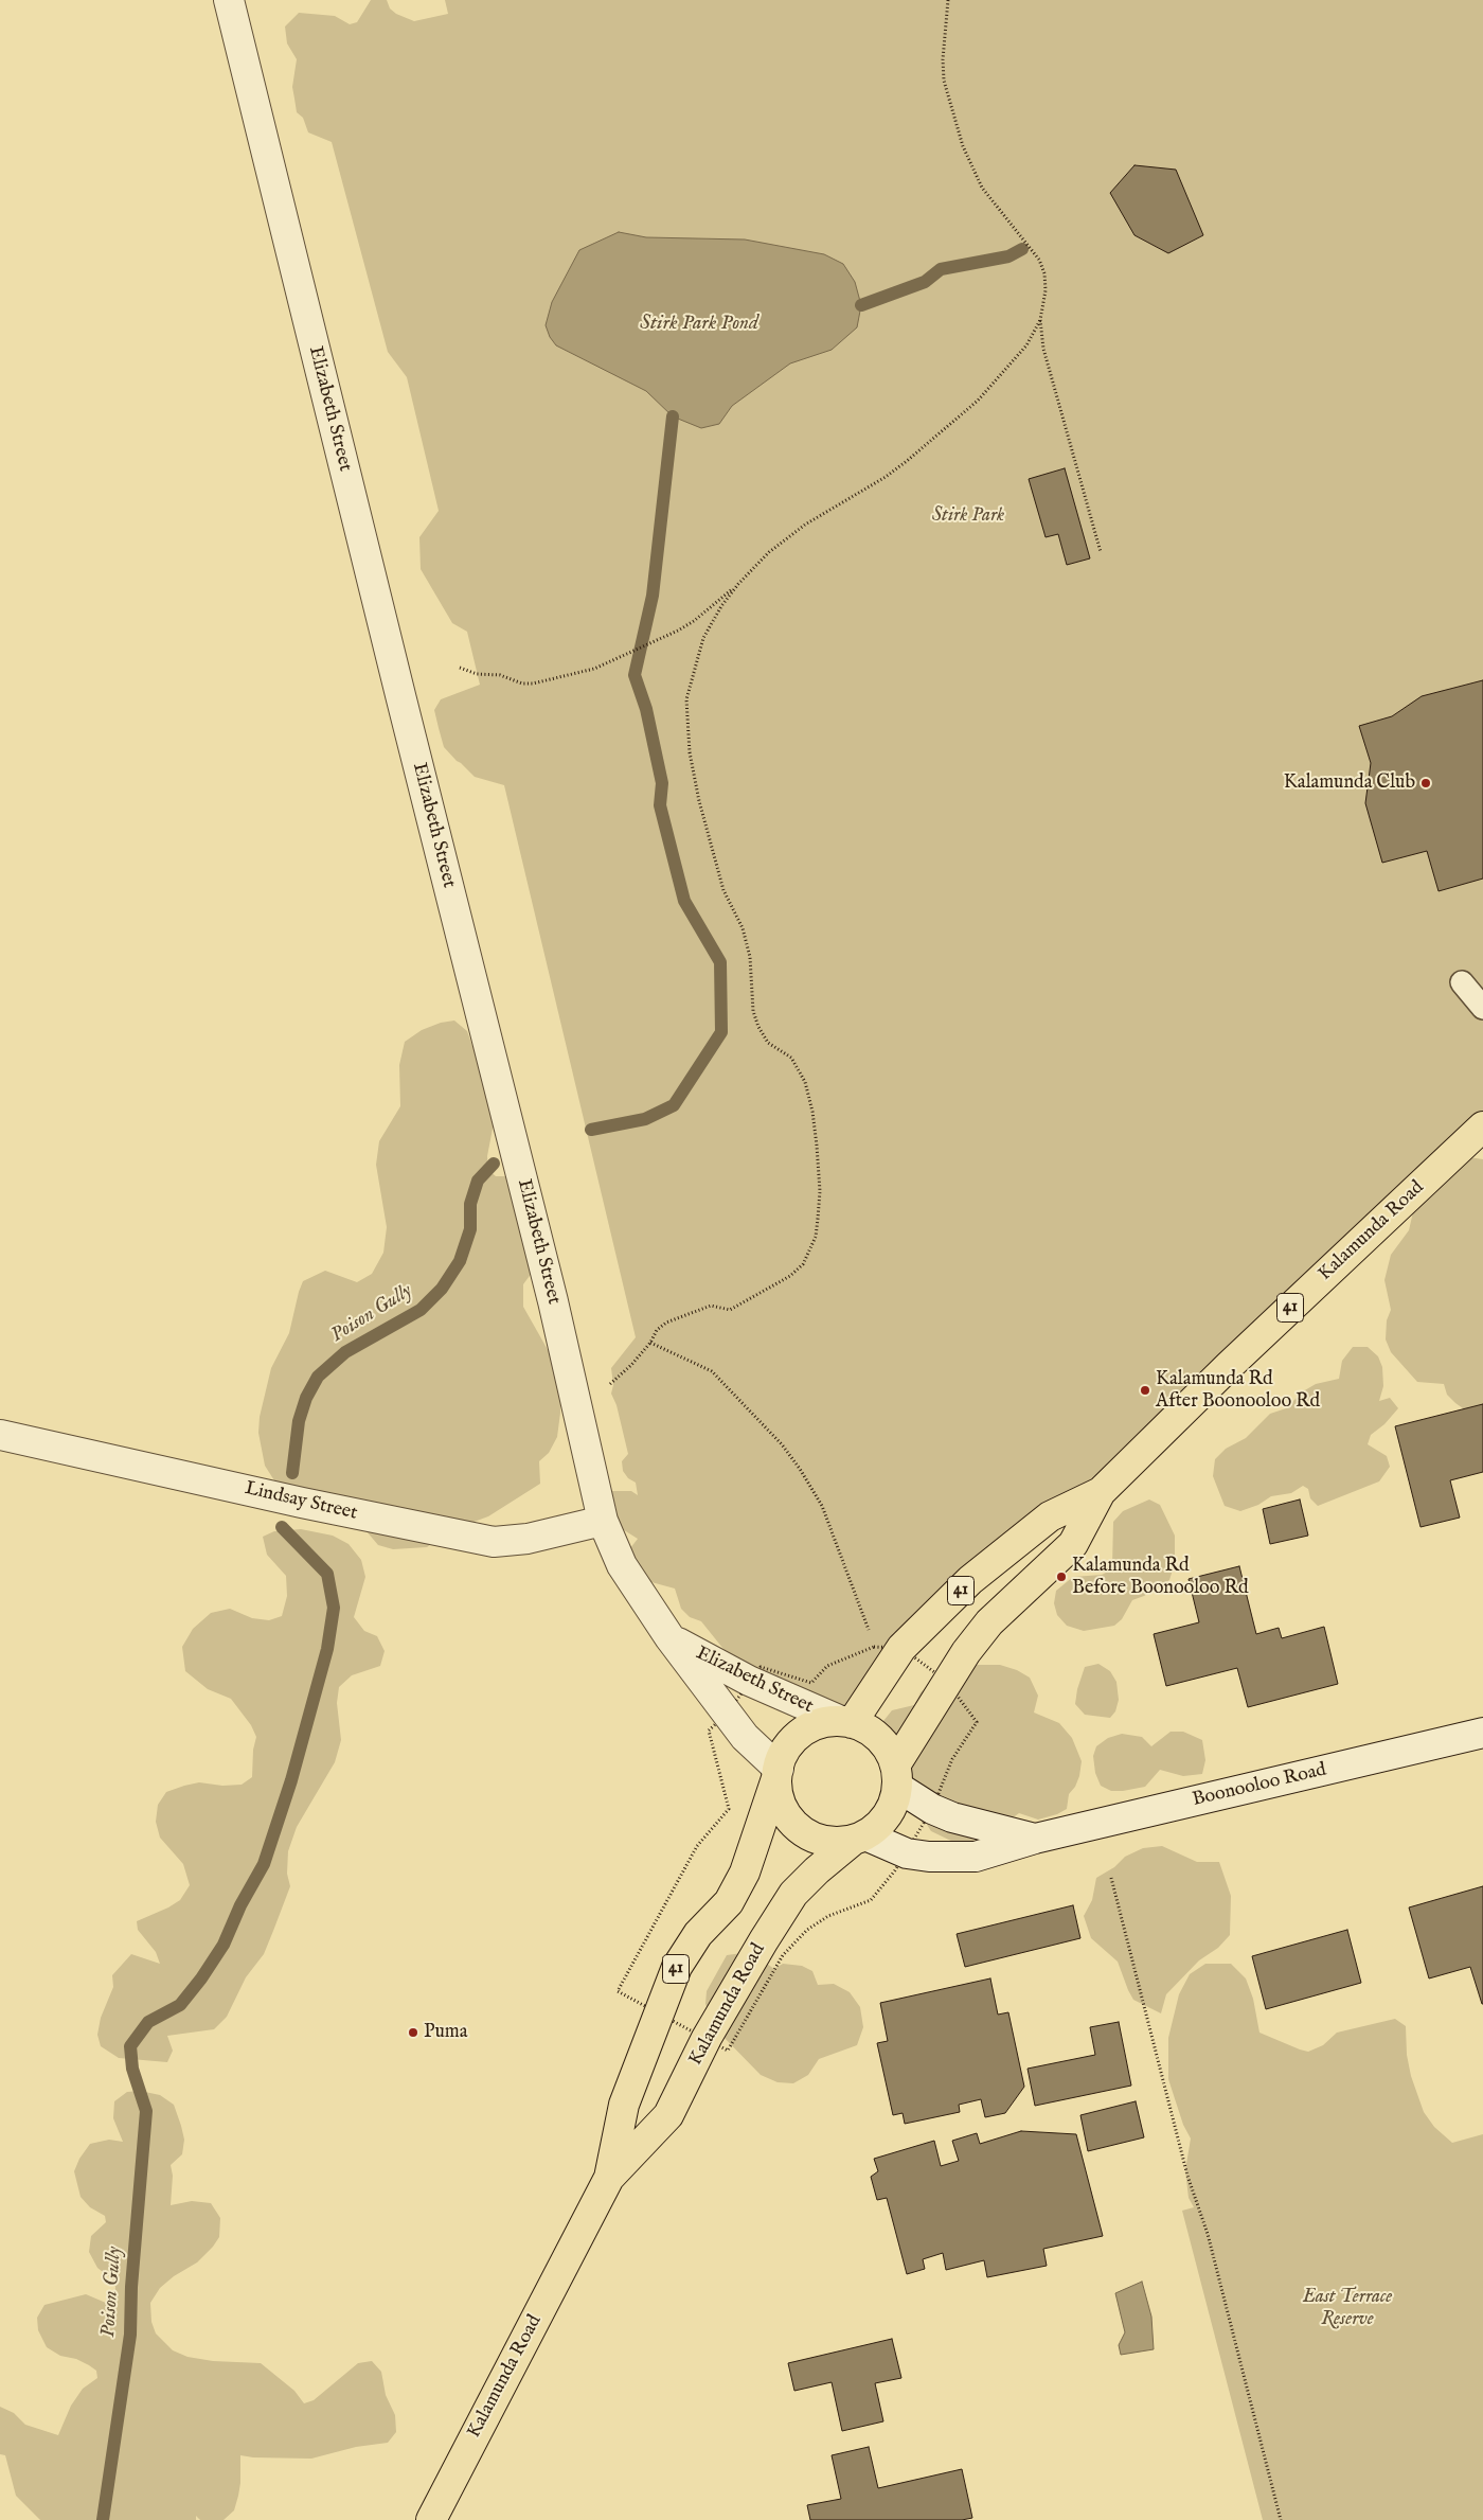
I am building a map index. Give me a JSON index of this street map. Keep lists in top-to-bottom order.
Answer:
{
  "streets": {
    "main road": ["Kalamunda Road", "41"],
    "street": ["Elizabeth Street", "Lindsay Street", "Boonooloo Road"]
  },
  "crossings": [
    ["Elizabeth Street", "Kalamunda Road"],
    ["Elizabeth Street", "41"],
    ["Elizabeth Street", "Lindsay Street"],
    ["Elizabeth Street", "Boonooloo Road"],
    ["Kalamunda Road", "41"],
    ["Kalamunda Road", "Boonooloo Road"],
    ["41", "Boonooloo Road"]
  ],
  "water": ["Stirk Park Pond", "Poison Gully"],
  "parks": ["Stirk Park", "East Terrace Reserve"],
  "places": [
    "Kalamunda Club",
    "Kalamunda Rd After Boonooloo Rd",
    "Kalamunda Rd Before Boonooloo Rd",
    "Puma"
  ]
}
